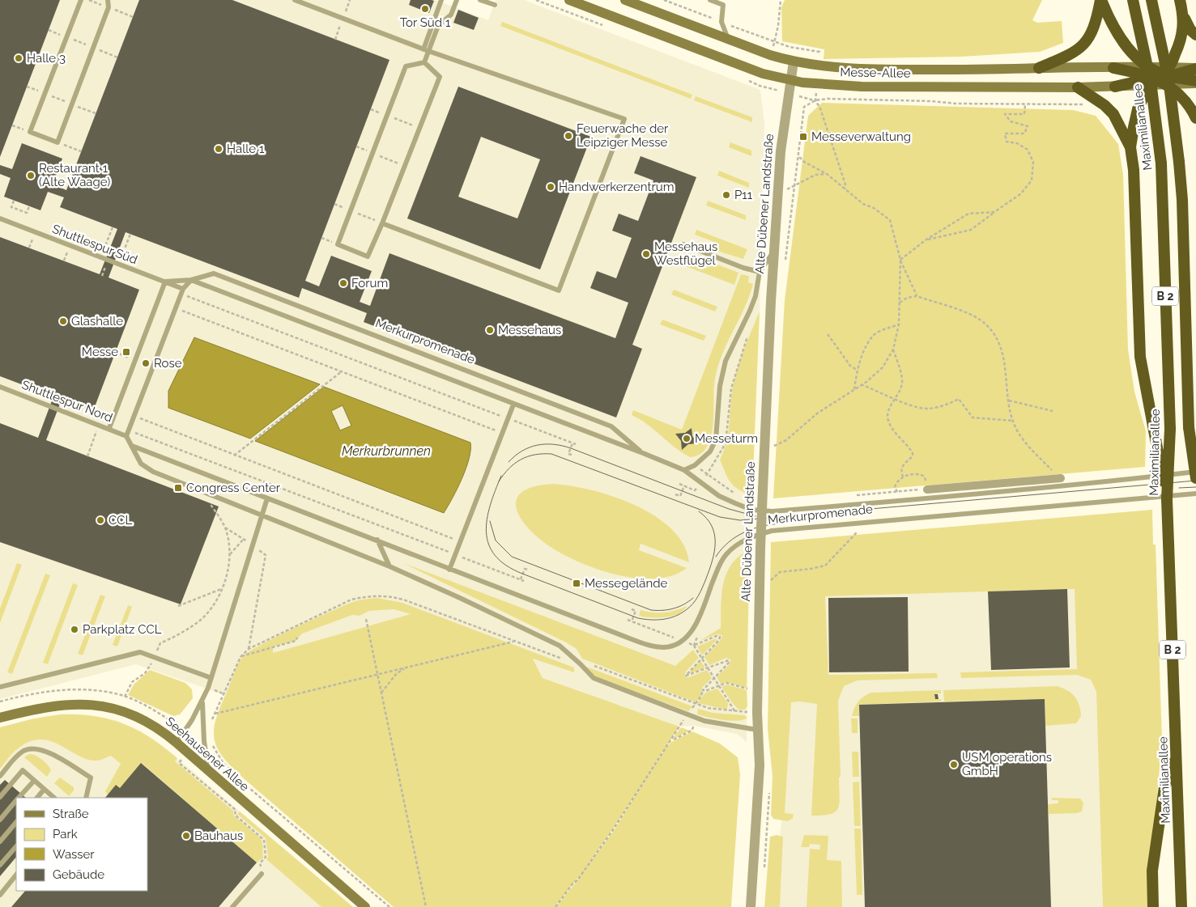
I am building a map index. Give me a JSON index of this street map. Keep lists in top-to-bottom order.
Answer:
{
  "streets": {
    "highway": ["Maximilianallee", "B 2"],
    "main road": ["Messe-Allee", "Seehausener Allee"],
    "street": ["Alte Dübener Landstraße"],
    "lane": ["Shuttlespur Süd", "Merkurpromenade", "Shuttlespur Nord"]
  },
  "crossings": [
    ["Messe-Allee", "Alte Dübener Landstraße"]
  ],
  "water": ["Merkurbrunnen"],
  "places": {
    "other": [
      "Tor Süd 1",
      "Halle 3",
      "Feuerwache der Leipziger Messe",
      "Halle 1",
      "Restaurant 1 (Alte Waage)",
      "Handwerkerzentrum",
      "P11",
      "Messehaus Westflügel",
      "Forum",
      "Glashalle",
      "Messehaus",
      "Rose",
      "Messeturm",
      "CCL",
      "Parkplatz CCL",
      "USM operations GmbH",
      "Bauhaus"
    ],
    "transit": [
      "Messeverwaltung",
      "Messe",
      "Congress Center",
      "Messegelände"
    ]
  },
  "legend": [
    "Straße",
    "Park",
    "Wasser",
    "Gebäude"
  ]
}
